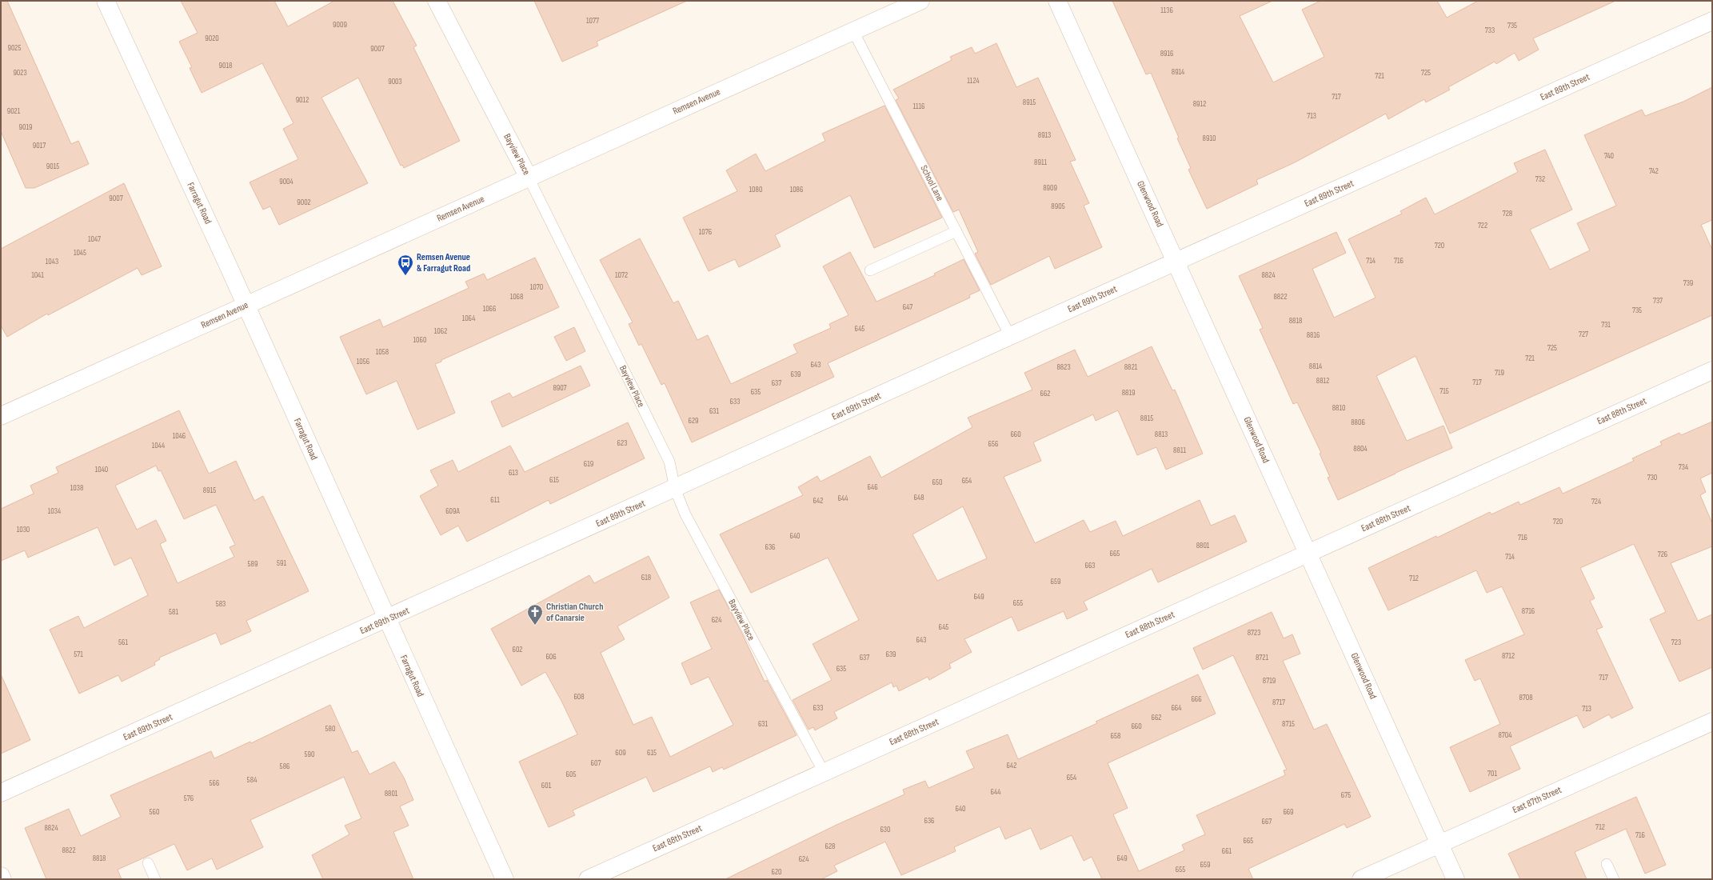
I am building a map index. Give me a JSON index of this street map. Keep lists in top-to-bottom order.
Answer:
{
  "streets": {
    "street": [
      "East 89th Street",
      "Remsen Avenue",
      "Bayview Place",
      "Farragut Road",
      "Glenwood Road",
      "East 88th Street",
      "East 87th Street"
    ],
    "lane": ["School Lane"]
  },
  "crossings": [
    ["East 89th Street", "Bayview Place"],
    ["East 89th Street", "School Lane"],
    ["East 89th Street", "Farragut Road"],
    ["East 89th Street", "Glenwood Road"],
    ["Remsen Avenue", "Bayview Place"],
    ["Remsen Avenue", "School Lane"],
    ["Remsen Avenue", "Farragut Road"],
    ["Bayview Place", "East 88th Street"],
    ["Glenwood Road", "East 88th Street"],
    ["Glenwood Road", "East 87th Street"]
  ],
  "places": {
    "bus stop": ["Remsen Avenue & Farragut Road"],
    "church": ["Christian Church of Canarsie"]
  },
  "house_numbers": [
    "1136",
    "1077",
    "9009",
    "735",
    "733",
    "9020",
    "9025",
    "9007",
    "8916",
    "9018",
    "8914",
    "9023",
    "725",
    "721",
    "1124",
    "9003",
    "717",
    "9012",
    "8915",
    "8912",
    "1116",
    "9021",
    "713",
    "9019",
    "8913",
    "8910",
    "9017",
    "740",
    "8911",
    "9015",
    "742",
    "732",
    "9004",
    "8909",
    "1080",
    "1086",
    "9007",
    "9002",
    "8905",
    "728",
    "722",
    "1076",
    "1047",
    "720",
    "1045",
    "714",
    "716",
    "1043",
    "1041",
    "1072",
    "8824",
    "739",
    "1070",
    "1068",
    "8822",
    "737",
    "647",
    "1066",
    "735",
    "1064",
    "8818",
    "731",
    "645",
    "1062",
    "727",
    "8816",
    "1060",
    "725",
    "1058",
    "721",
    "1056",
    "643",
    "8814",
    "8823",
    "8821",
    "719",
    "639",
    "8812",
    "717",
    "637",
    "8907",
    "715",
    "635",
    "8819",
    "662",
    "633",
    "8810",
    "631",
    "8815",
    "629",
    "8806",
    "660",
    "8813",
    "1046",
    "623",
    "656",
    "1044",
    "8804",
    "8811",
    "619",
    "734",
    "1040",
    "613",
    "730",
    "615",
    "654",
    "650",
    "646",
    "1038",
    "8915",
    "648",
    "644",
    "611",
    "642",
    "724",
    "1034",
    "609A",
    "720",
    "1030",
    "640",
    "716",
    "8801",
    "636",
    "665",
    "726",
    "714",
    "591",
    "589",
    "663",
    "618",
    "712",
    "659",
    "649",
    "655",
    "583",
    "8716",
    "581",
    "624",
    "645",
    "8723",
    "643",
    "561",
    "723",
    "602",
    "571",
    "639",
    "8712",
    "606",
    "637",
    "8721",
    "635",
    "717",
    "8719",
    "608",
    "8708",
    "666",
    "8717",
    "633",
    "664",
    "713",
    "662",
    "631",
    "8715",
    "660",
    "580",
    "8704",
    "658",
    "609",
    "615",
    "590",
    "607",
    "642",
    "586",
    "701",
    "605",
    "654",
    "584",
    "566",
    "601",
    "644",
    "8801",
    "675",
    "576",
    "640",
    "560",
    "669",
    "636",
    "667",
    "712",
    "8824",
    "630",
    "716",
    "665",
    "628",
    "8822",
    "661",
    "8818",
    "649",
    "624",
    "659",
    "655",
    "620"
  ]
}
